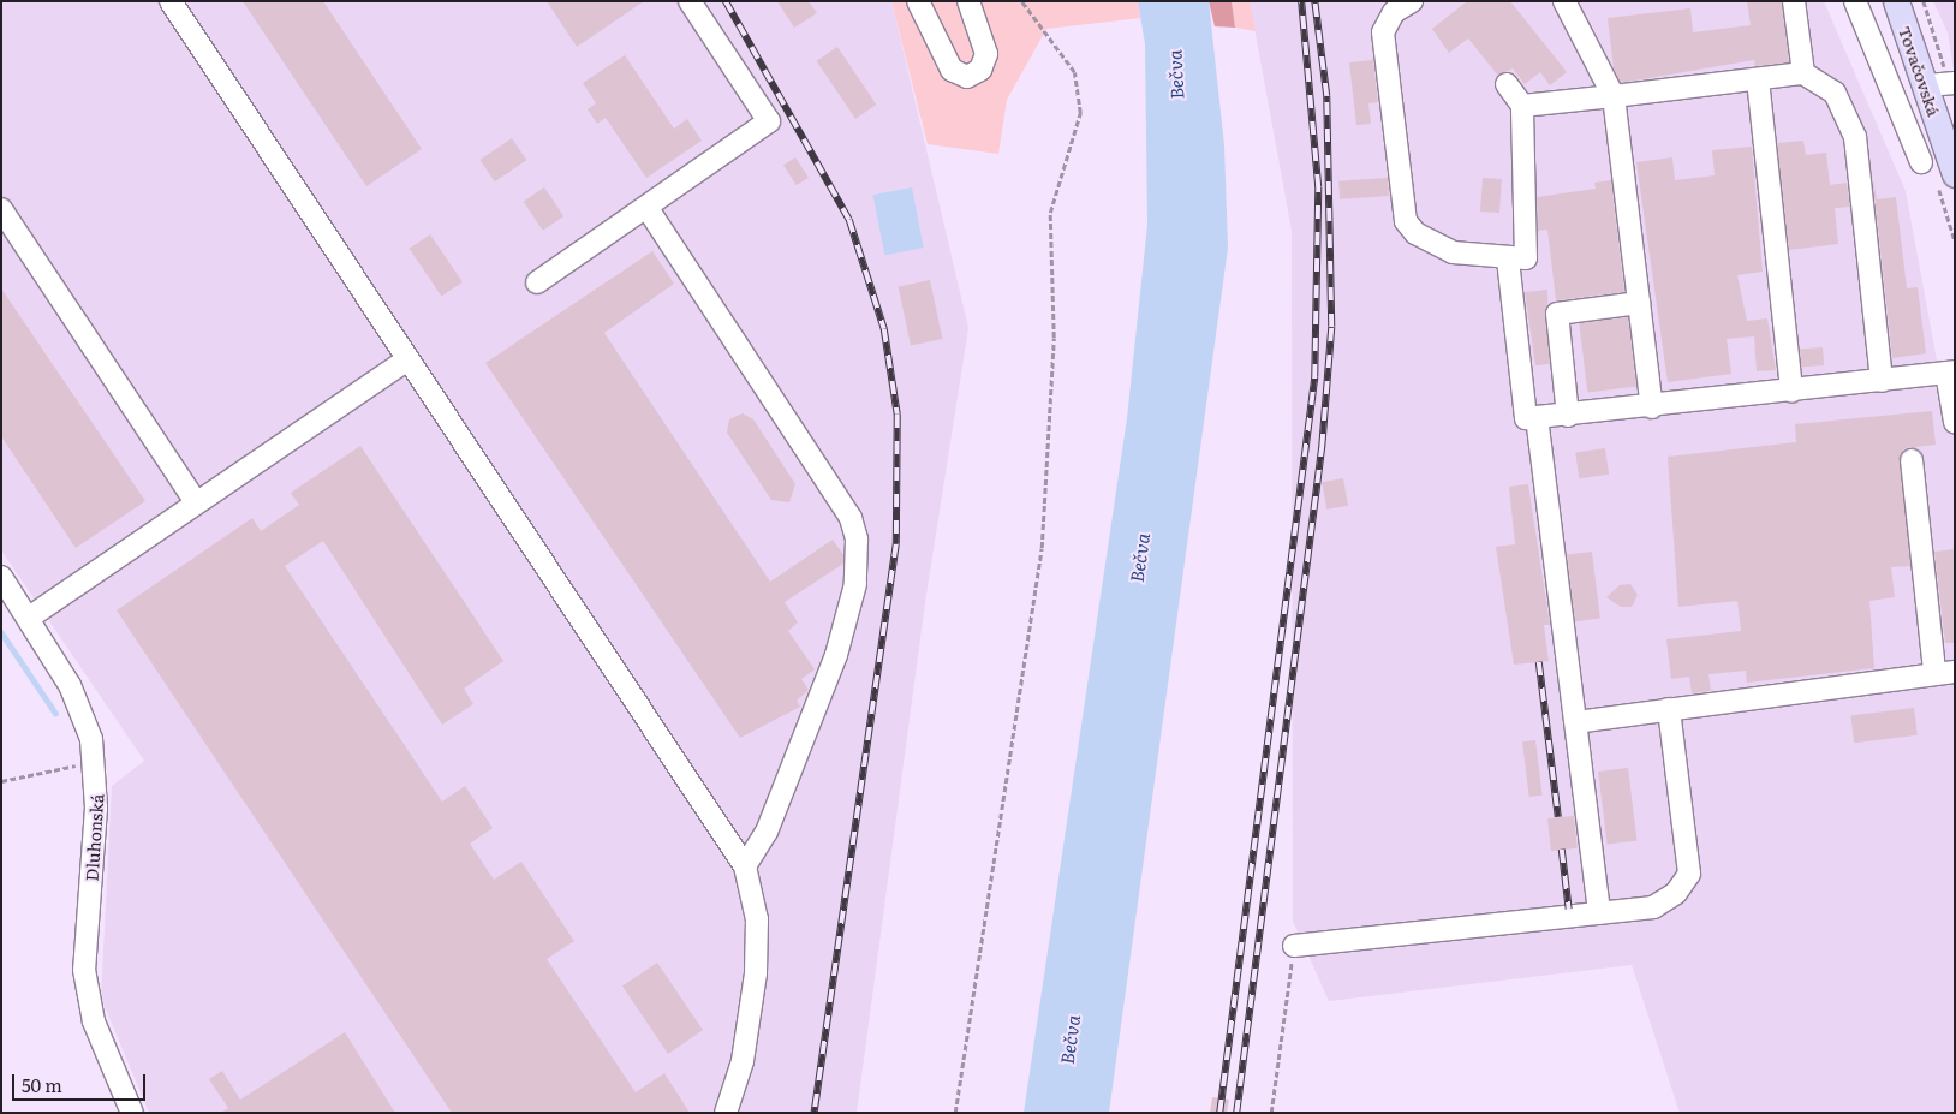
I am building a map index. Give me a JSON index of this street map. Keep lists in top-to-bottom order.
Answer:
{
  "streets": {
    "main road": ["Tovačovská"],
    "street": ["Dluhonská"]
  },
  "water": ["Bečva"],
  "scale_bar": "50 m"
}
